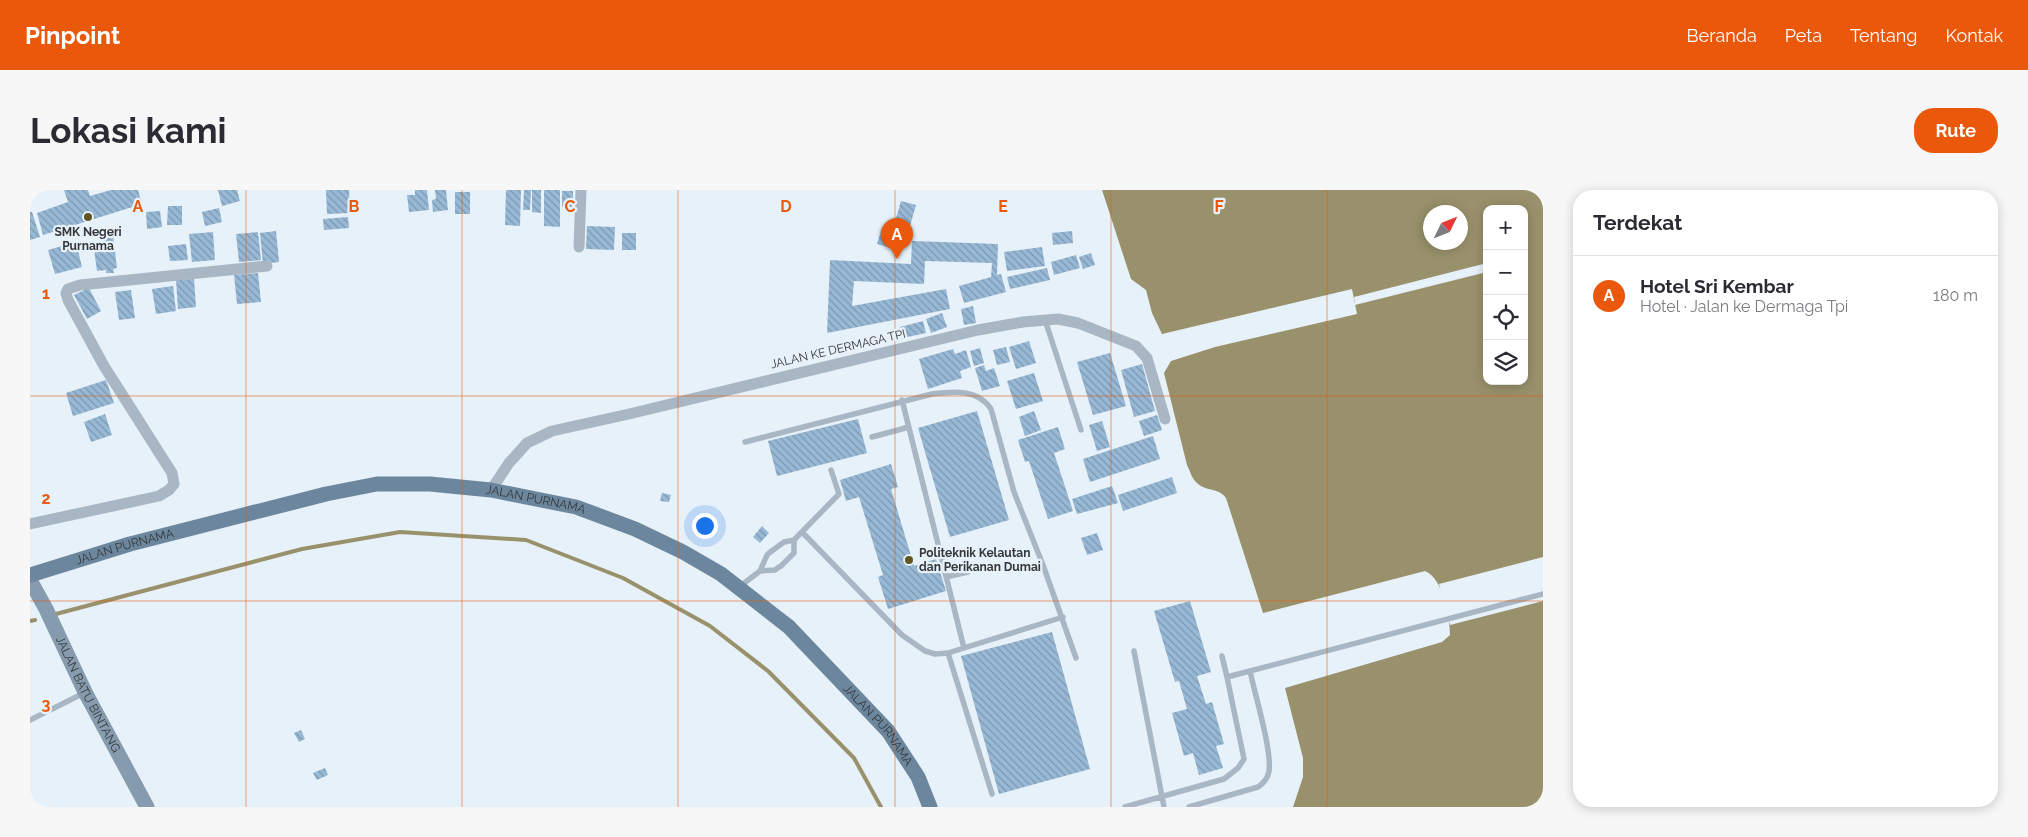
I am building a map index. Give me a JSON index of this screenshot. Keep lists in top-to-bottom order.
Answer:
{
  "streets": {
    "main road": ["JALAN PURNAMA"],
    "street": ["JALAN KE DERMAGA TPI", "JALAN BATU BINTANG"]
  },
  "crossings": [
    ["JALAN KE DERMAGA TPI", "JALAN PURNAMA"]
  ],
  "places": ["SMK Negeri Purnama", "Politeknik Kelautan dan Perikanan Dumai"],
  "north": "top right",
  "page": {
    "header": "Pinpoint",
    "nav": [
      "Beranda",
      "Peta",
      "Tentang",
      "Kontak"
    ],
    "buttons": "Rute",
    "title": "Lokasi kami",
    "heading": "Terdekat",
    "map_buttons": ["+", "−"],
    "pins": "A",
    "list": [
      {
        "mark": "A",
        "name": "Hotel Sri Kembar",
        "note": "Hotel · Jalan ke Dermaga Tpi",
        "value": "180 m"
      }
    ]
  },
  "grid": {
    "columns": [
      "A",
      "B",
      "C",
      "D",
      "E",
      "F"
    ],
    "rows": ["1", "2", "3"]
  }
}
